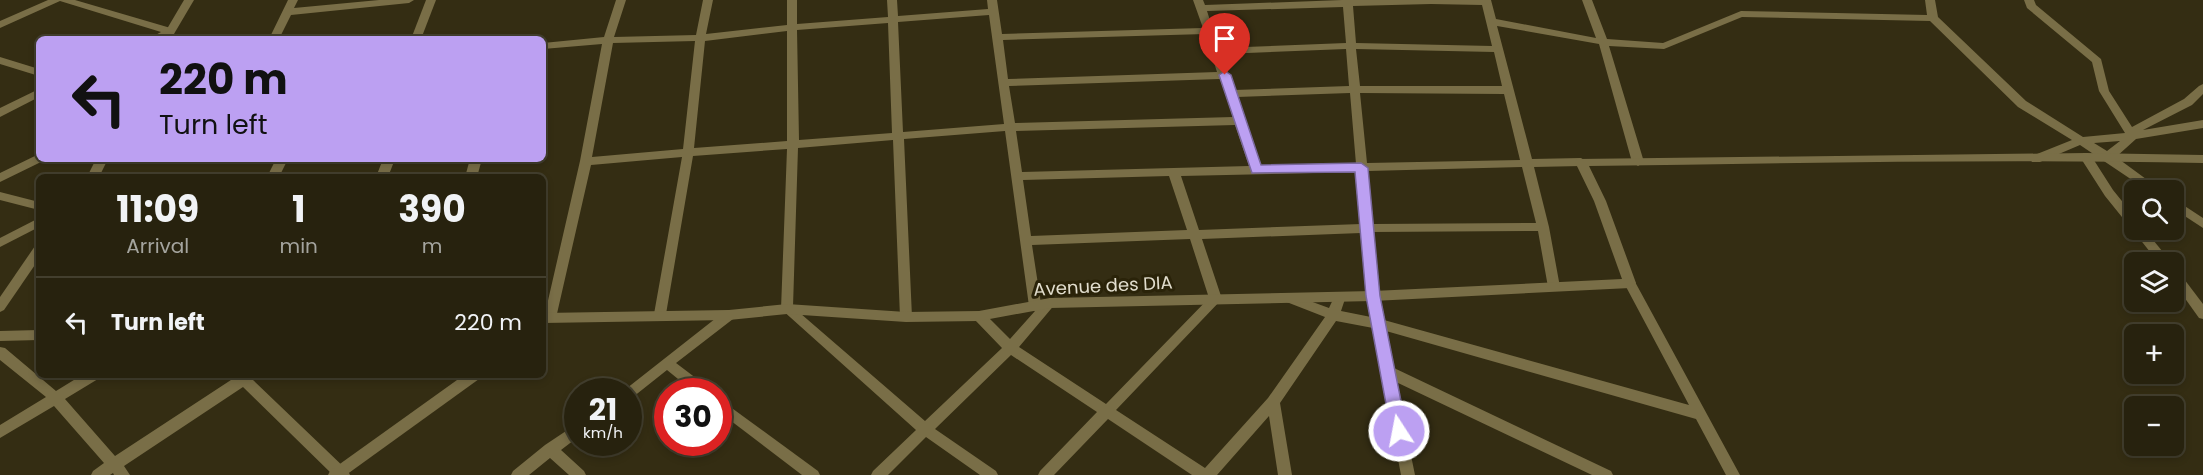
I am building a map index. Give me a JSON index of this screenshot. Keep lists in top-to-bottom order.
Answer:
{
  "streets": {
    "street": ["Avenue des DIA"]
  },
  "page": {
    "turn": ["220 m", "Turn left"],
    "eta": [
      "11:09",
      "Arrival",
      "1",
      "min",
      "390",
      "m"
    ],
    "map_buttons": ["+", "−"],
    "list": [
      {
        "name": "Turn left",
        "value": "220 m"
      }
    ],
    "speed": "21 km/h",
    "limit": "30"
  }
}
